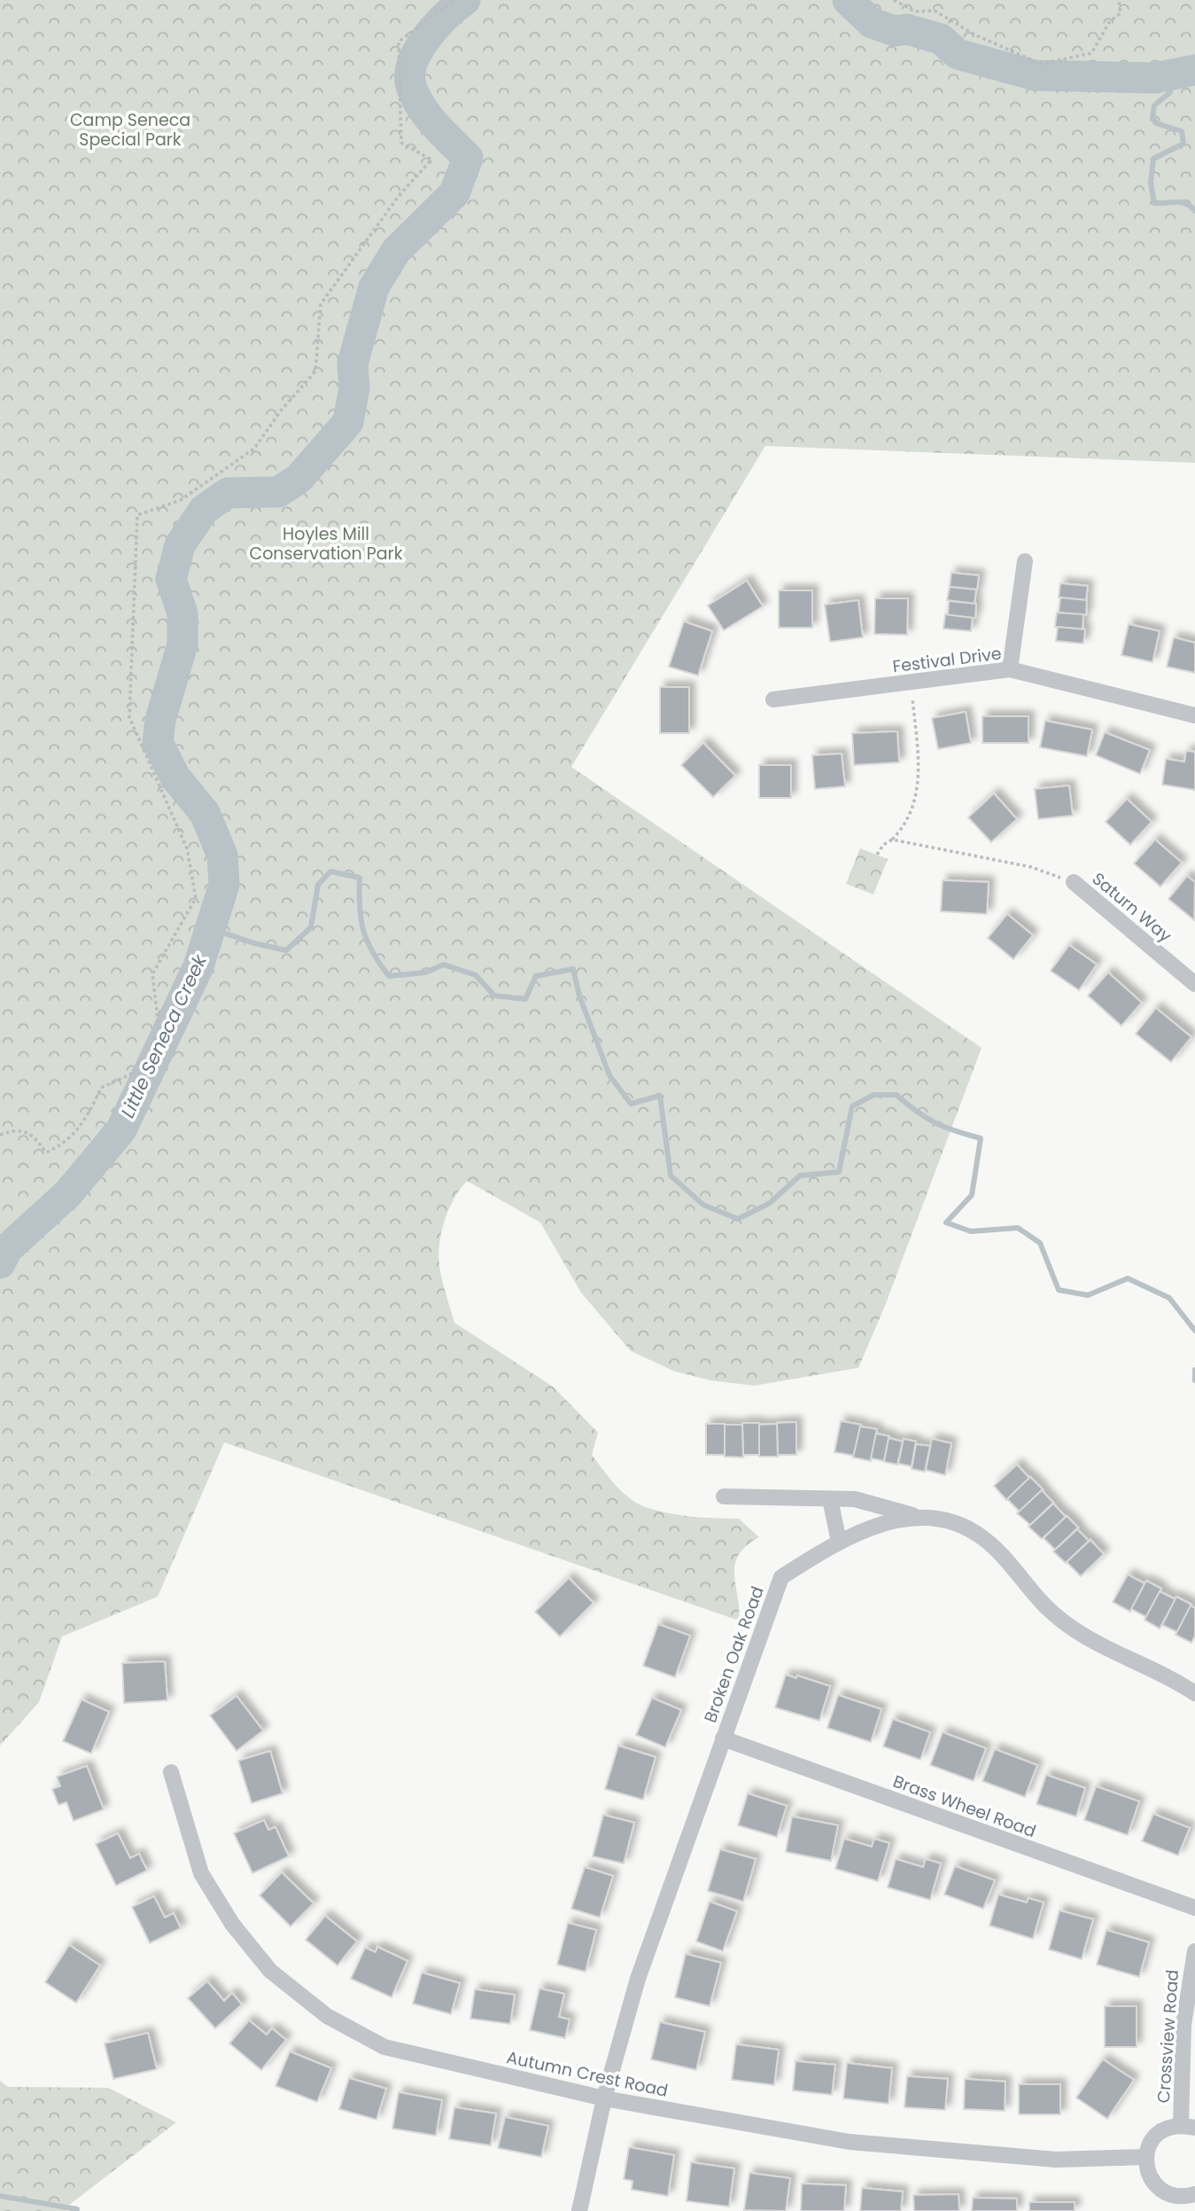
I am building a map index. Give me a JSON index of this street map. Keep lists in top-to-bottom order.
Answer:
{
  "streets": {
    "street": [
      "Festival Drive",
      "Saturn Way",
      "Broken Oak Road",
      "Brass Wheel Road",
      "Crossview Road",
      "Autumn Crest Road"
    ]
  },
  "crossings": [
    ["Broken Oak Road", "Brass Wheel Road"],
    ["Broken Oak Road", "Autumn Crest Road"]
  ],
  "water": ["Little Seneca Creek"],
  "parks": ["Camp Seneca Special Park", "Hoyles Mill Conservation Park"]
}
